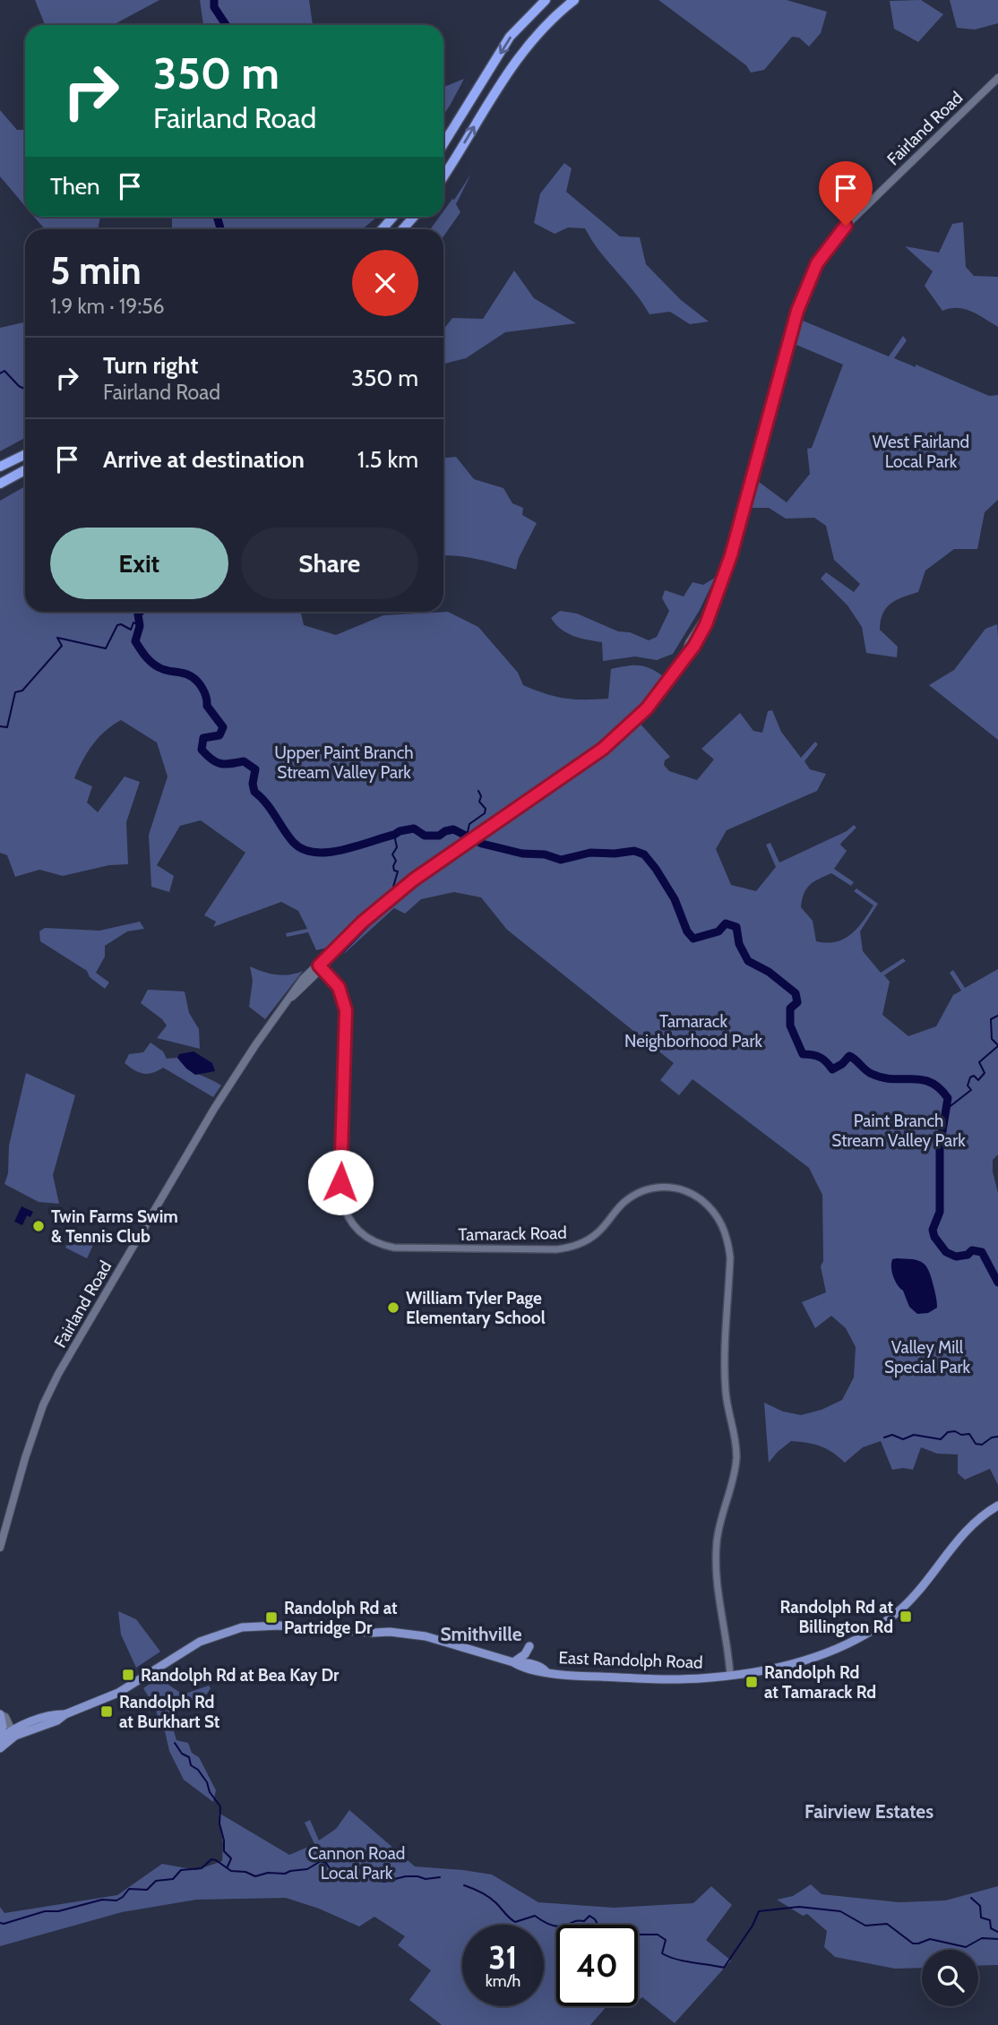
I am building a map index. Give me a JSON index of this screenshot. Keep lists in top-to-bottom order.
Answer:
{
  "streets": {
    "main road": ["Fairland Road", "East Randolph Road"],
    "street": ["Tamarack Road"]
  },
  "crossings": [
    ["Fairland Road", "Tamarack Road"],
    ["Tamarack Road", "East Randolph Road"]
  ],
  "districts": ["Smithville", "Fairview Estates"],
  "parks": [
    "West Fairland Local Park",
    "Upper Paint Branch Stream Valley Park",
    "Tamarack Neighborhood Park",
    "Paint Branch Stream Valley Park",
    "Valley Mill Special Park",
    "Cannon Road Local Park"
  ],
  "places": {
    "other": ["Twin Farms Swim & Tennis Club", "William Tyler Page Elementary School"],
    "transit": [
      "Randolph Rd at Billington Rd",
      "Randolph Rd at Partridge Dr",
      "Randolph Rd at Bea Kay Dr",
      "Randolph Rd at Tamarack Rd",
      "Randolph Rd at Burkhart St"
    ]
  },
  "page": {
    "turn": ["350 m", "Fairland Road"],
    "then": "Then",
    "heading": ["5 min", "1.9 km · 19:56"],
    "list": [
      {
        "name": "Turn right",
        "note": "Fairland Road",
        "value": "350 m"
      },
      {
        "name": "Arrive at destination",
        "value": "1.5 km"
      }
    ],
    "buttons": ["Exit", "Share"],
    "speed": "31 km/h",
    "limit": "40"
  }
}
